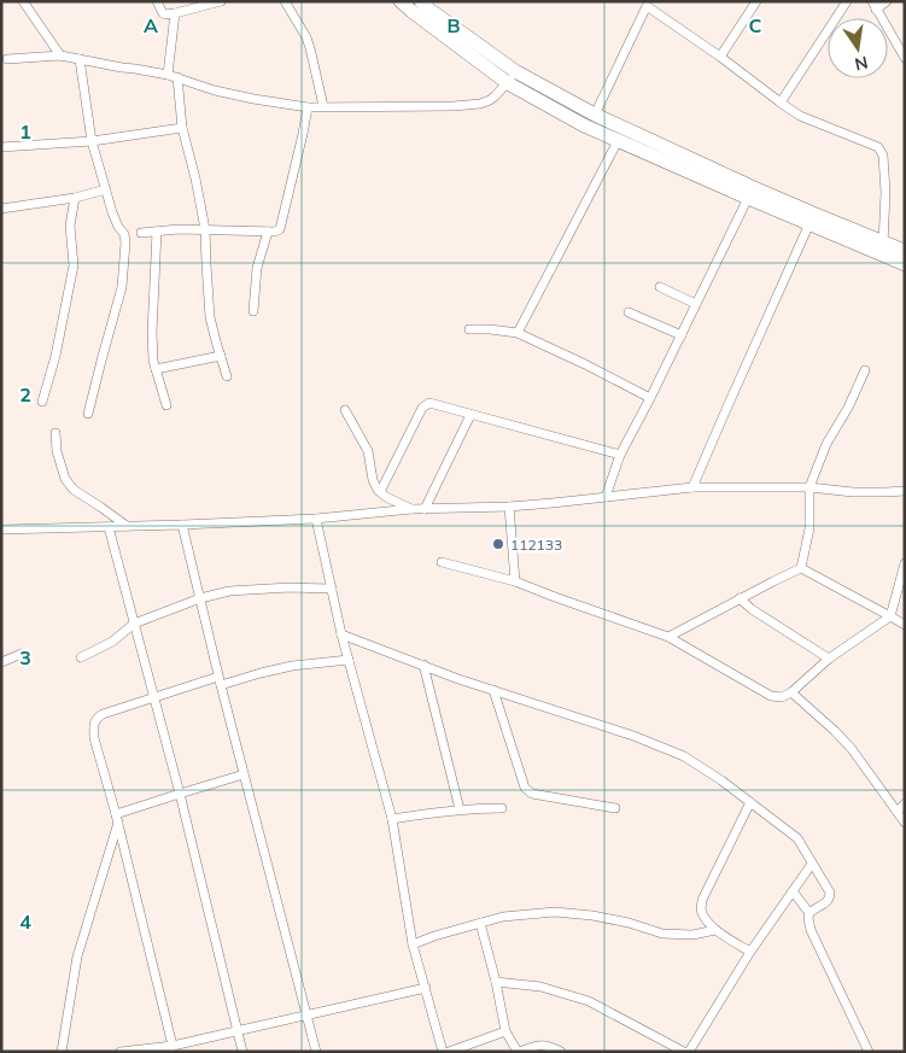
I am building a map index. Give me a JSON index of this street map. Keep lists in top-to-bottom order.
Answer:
{
  "places": ["112133"],
  "north": "bottom",
  "grid": {
    "columns": ["A", "B", "C"],
    "rows": [
      "1",
      "2",
      "3",
      "4"
    ]
  }
}
